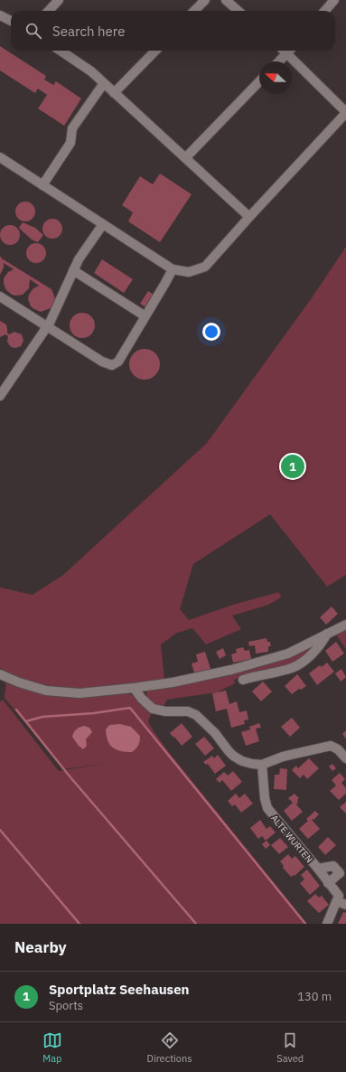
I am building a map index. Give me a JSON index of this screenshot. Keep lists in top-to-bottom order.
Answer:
{
  "streets": {
    "street": ["ALTE WURTEN"]
  },
  "north": "left",
  "page": {
    "search": "Search here",
    "pins": "1",
    "heading": "Nearby",
    "list": [
      {
        "mark": "1",
        "name": "Sportplatz Seehausen",
        "note": "Sports",
        "value": "130 m"
      }
    ],
    "nav": ["Map", "Directions", "Saved"]
  }
}
